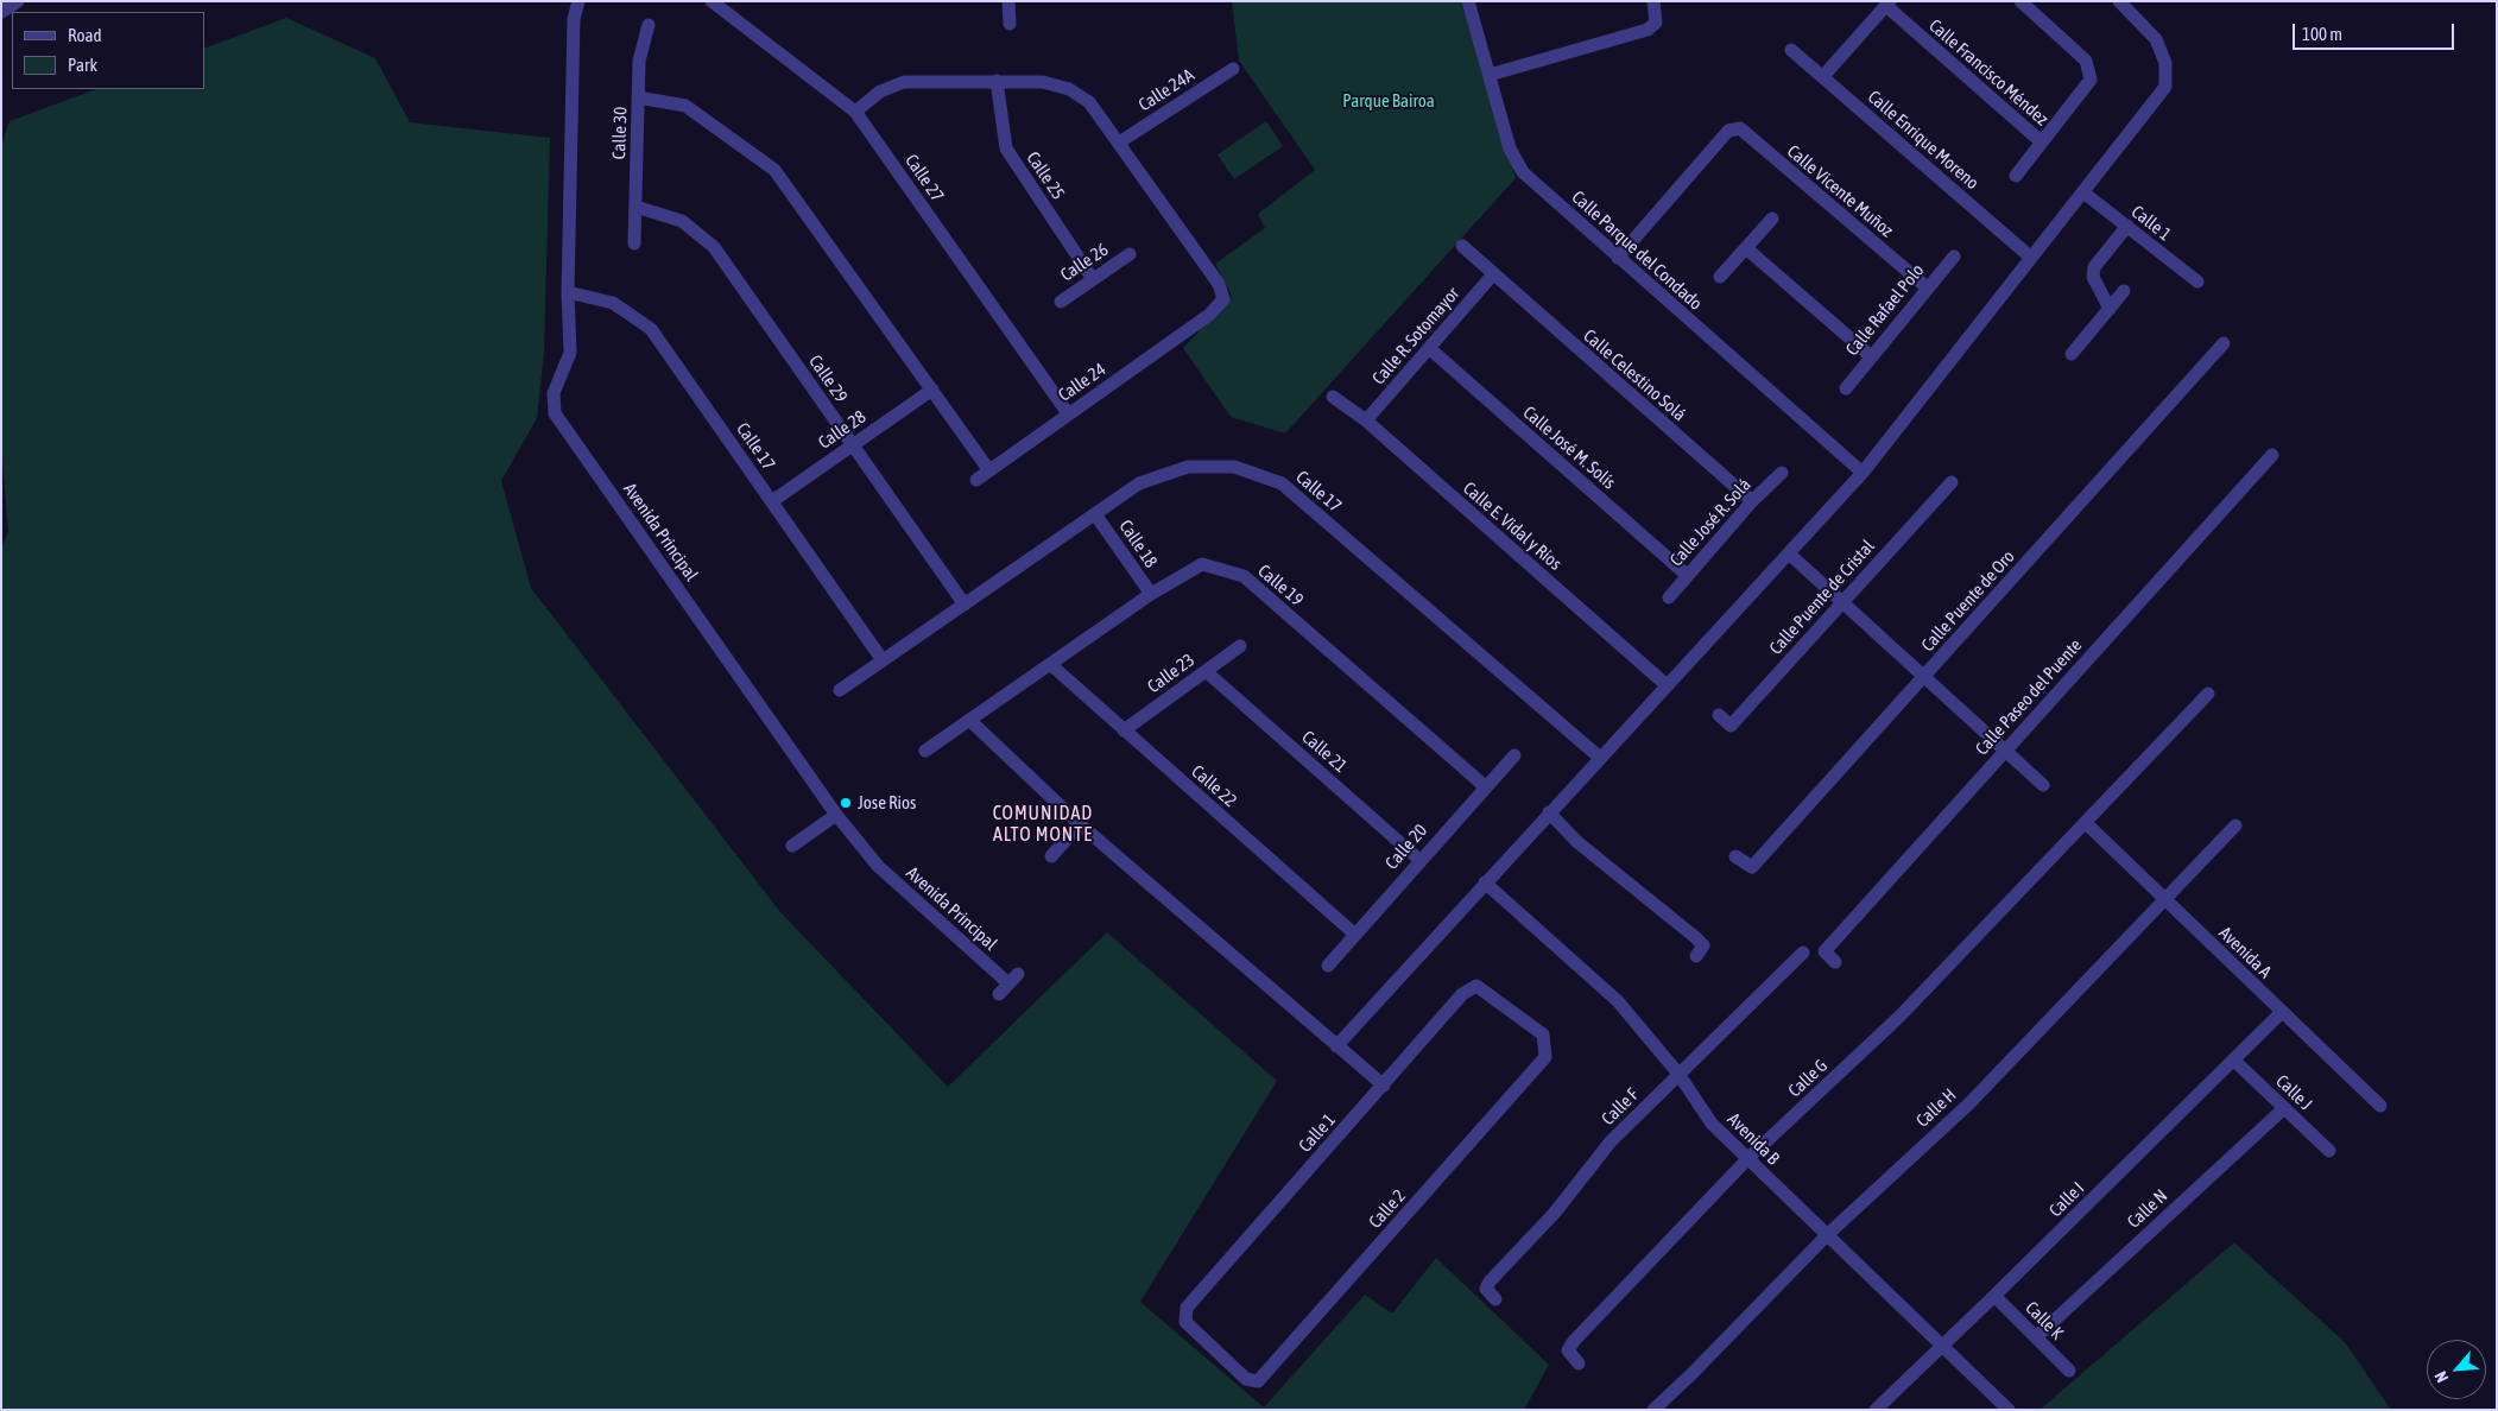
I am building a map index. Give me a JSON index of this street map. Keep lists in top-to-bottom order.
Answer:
{
  "streets": {
    "street": [
      "Calle Francisco Méndez",
      "Calle 24A",
      "Calle 30",
      "Calle Enrique Moreno",
      "Calle 25",
      "Calle 27",
      "Calle Vicente Muñoz",
      "Calle 1",
      "Calle Parque del Condado",
      "Calle 26",
      "Calle Rafael Polo",
      "Calle R. Sotomayor",
      "Calle Celestino Solá",
      "Calle 29",
      "Calle 24",
      "Calle 28",
      "Calle 17",
      "Calle José M. Solís",
      "Calle José R. Solá",
      "Calle E. Vidal y Ríos",
      "Avenida Principal",
      "Calle 18",
      "Calle 19",
      "Calle Puente de Cristal",
      "Calle Puente de Oro",
      "Calle 23",
      "Calle Paseo del Puente",
      "Calle 21",
      "Calle 22",
      "Calle 20",
      "Avenida A",
      "Calle G",
      "Calle J",
      "Calle F",
      "Calle H",
      "Avenida B",
      "Calle I",
      "Calle 2",
      "Calle N",
      "Calle K"
    ]
  },
  "crossings": [
    ["Calle 24A", "Calle 24"],
    ["Calle 30", "Calle 29"],
    ["Calle 25", "Calle 26"],
    ["Calle 25", "Calle 24"],
    ["Calle 27", "Calle 24"],
    ["Calle Vicente Muñoz", "Calle Parque del Condado"],
    ["Calle Vicente Muñoz", "Calle Rafael Polo"],
    ["Calle 1", "Calle 2"],
    ["Calle R. Sotomayor", "Calle Celestino Solá"],
    ["Calle R. Sotomayor", "Calle José M. Solís"],
    ["Calle R. Sotomayor", "Calle E. Vidal y Ríos"],
    ["Calle Celestino Solá", "Calle José R. Solá"],
    ["Calle 29", "Calle 28"],
    ["Calle 29", "Calle 17"],
    ["Calle 28", "Calle 17"],
    ["Calle 17", "Avenida Principal"],
    ["Calle 17", "Calle 18"],
    ["Calle José M. Solís", "Calle José R. Solá"],
    ["Calle 18", "Calle 19"],
    ["Calle 19", "Calle 22"],
    ["Calle 19", "Calle 20"],
    ["Calle 23", "Calle 21"],
    ["Calle 23", "Calle 22"],
    ["Calle 21", "Calle 20"],
    ["Calle 22", "Calle 20"],
    ["Avenida A", "Calle G"],
    ["Avenida A", "Calle H"],
    ["Avenida A", "Calle I"],
    ["Calle G", "Avenida B"],
    ["Calle J", "Calle I"],
    ["Calle J", "Calle N"],
    ["Calle F", "Avenida B"],
    ["Calle H", "Avenida B"],
    ["Avenida B", "Calle I"],
    ["Calle I", "Calle K"],
    ["Calle N", "Calle K"]
  ],
  "districts": ["COMUNIDAD ALTO MONTE"],
  "parks": ["Parque Bairoa"],
  "places": ["Jose Rios"],
  "legend": ["Road", "Park"],
  "scale_bar": "100 m",
  "north": "bottom left"
}
